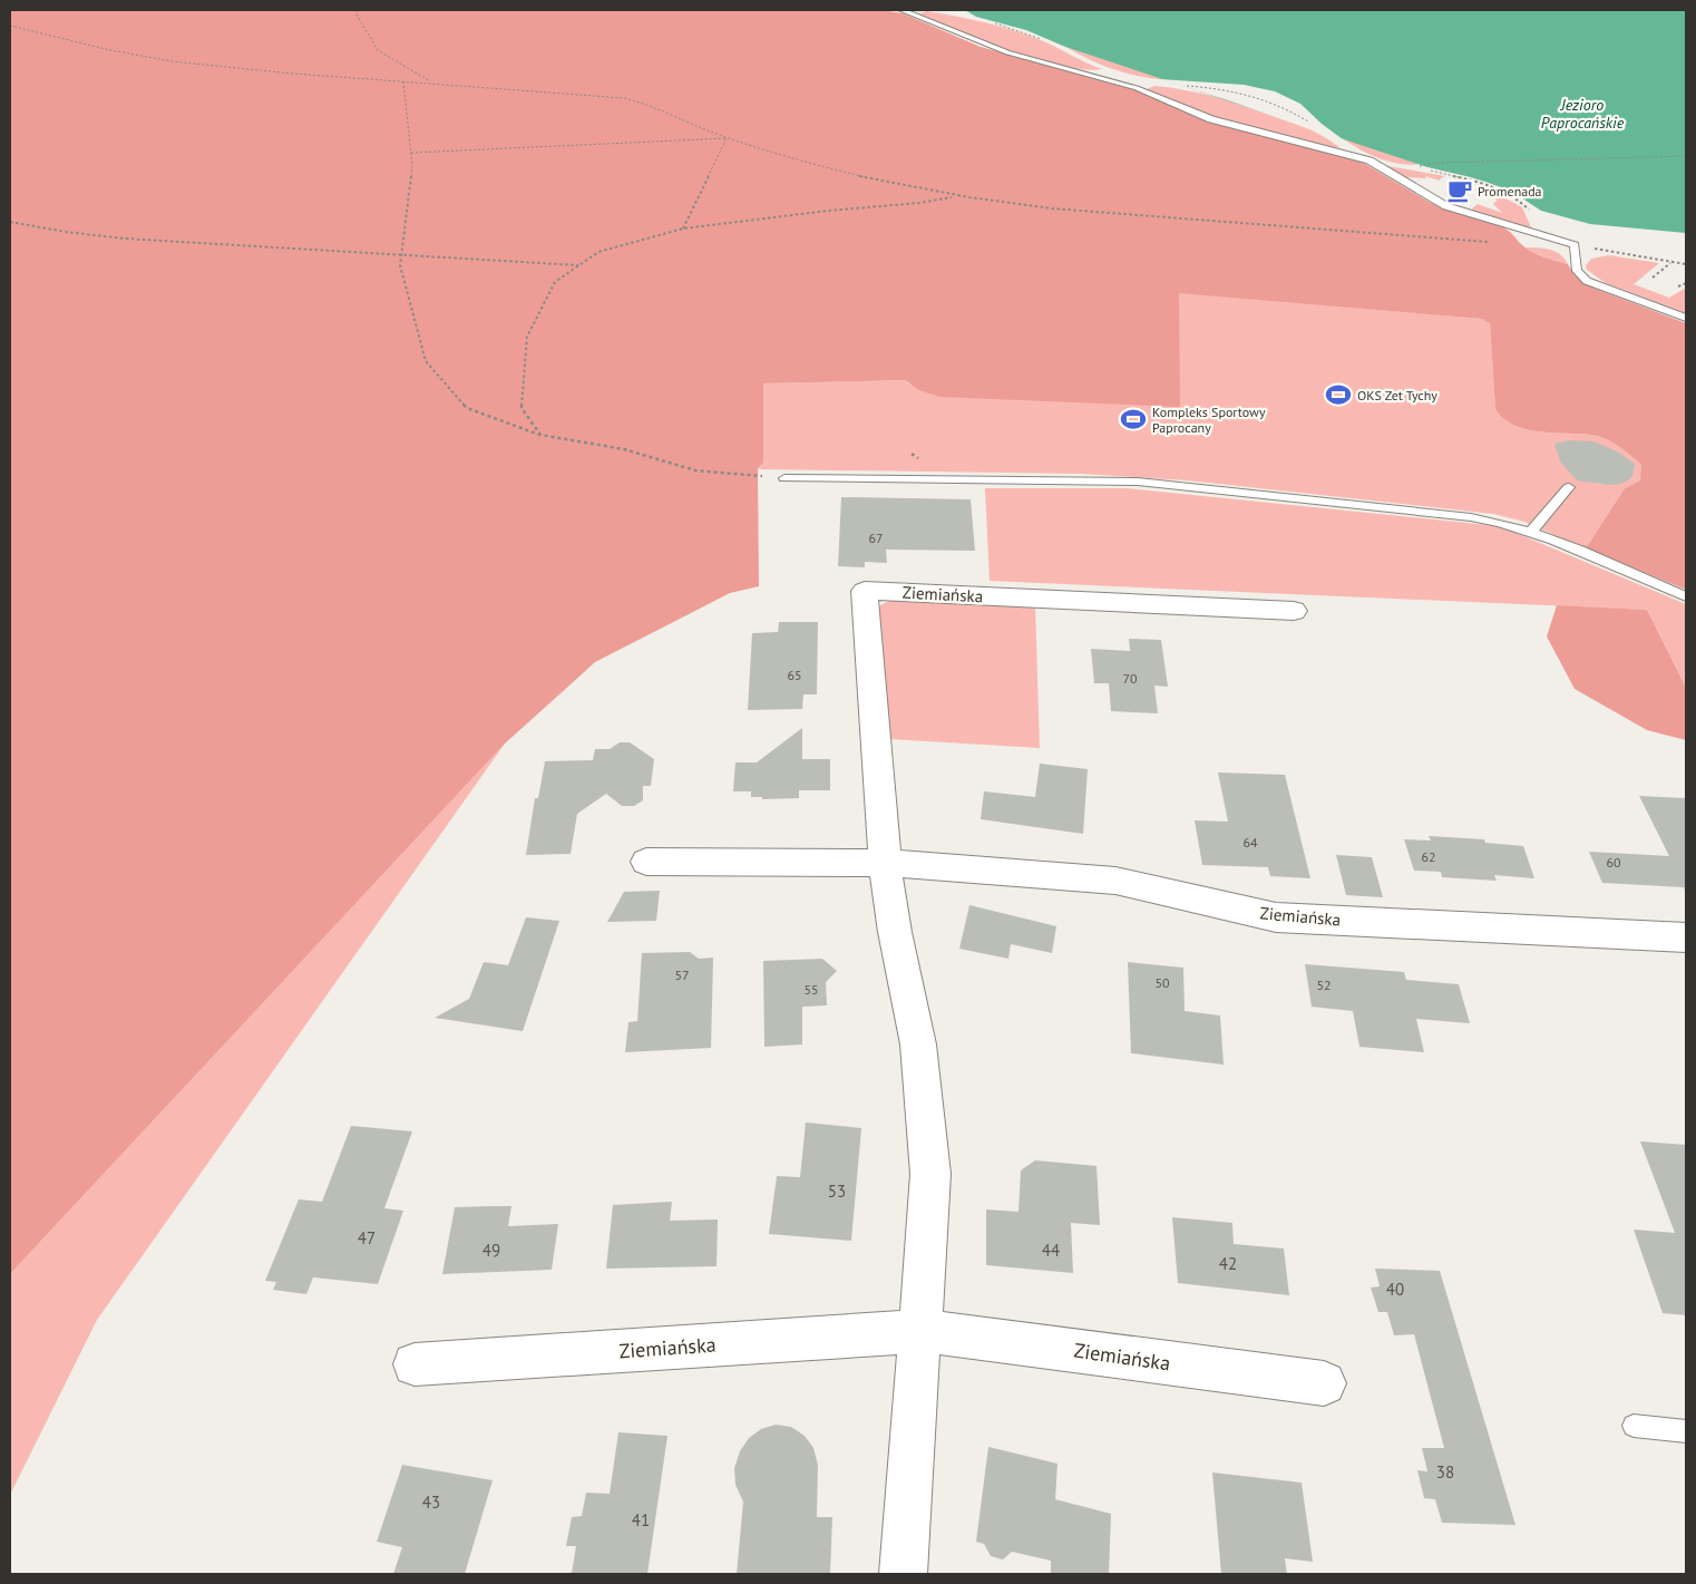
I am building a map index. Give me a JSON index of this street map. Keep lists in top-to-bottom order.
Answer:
{
  "streets": {
    "street": ["Ziemiańska"]
  },
  "water": ["Jezioro Paprocańskie"],
  "places": {
    "cafe": ["Promenada"],
    "sports": ["OKS Zet Tychy", "Kompleks Sportowy Paprocany"]
  },
  "house_numbers": [
    "67",
    "65",
    "70",
    "64",
    "62",
    "60",
    "57",
    "50",
    "52",
    "55",
    "53",
    "47",
    "49",
    "44",
    "42",
    "40",
    "38",
    "43",
    "41"
  ]
}
